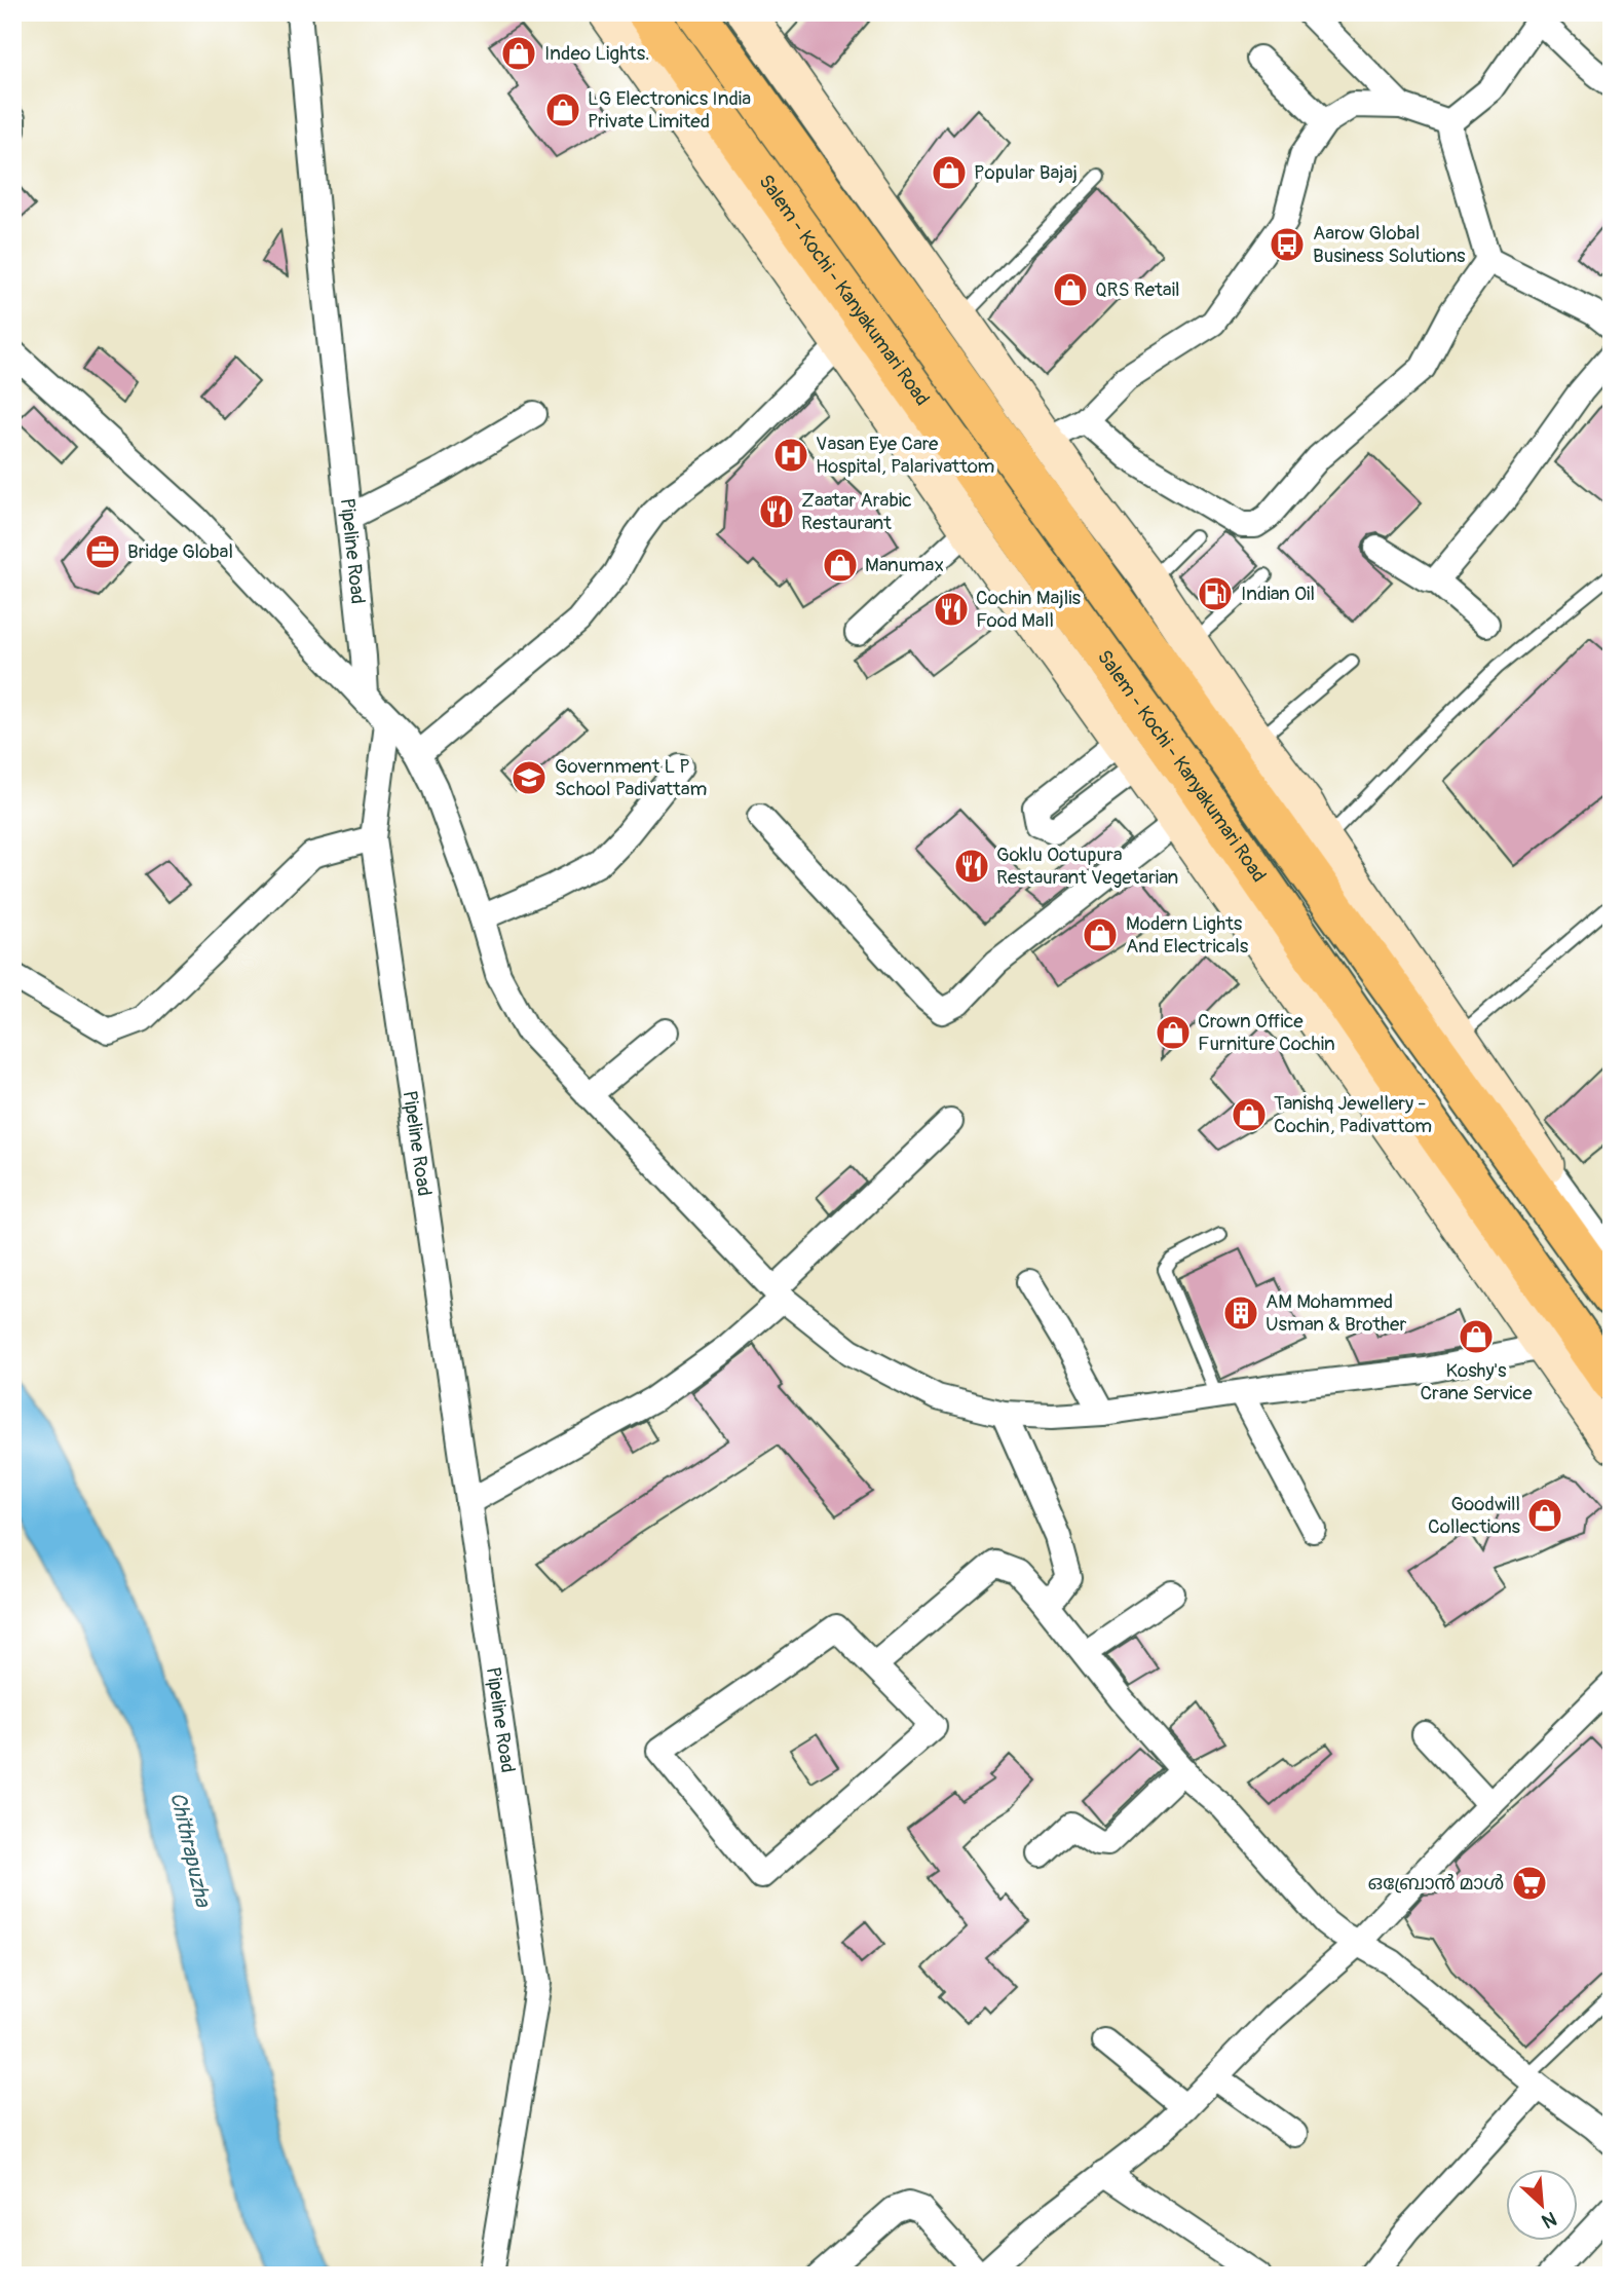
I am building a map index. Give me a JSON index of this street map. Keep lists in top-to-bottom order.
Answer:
{
  "streets": {
    "highway": ["Salem - Kochi - Kanyakumari Road"],
    "street": ["Pipeline Road"]
  },
  "water": ["Chithrapuzha"],
  "places": {
    "shop": [
      "Indeo Lights.",
      "LG Electronics India Private Limited",
      "Popular Bajaj",
      "QRS Retail",
      "Manumax",
      "Modern Lights And Electricals",
      "Crown Office Furniture Cochin",
      "Tanishq Jewellery - Cochin, Padivattom",
      "Koshy's Crane Service",
      "Goodwill Collections"
    ],
    "bus stop": ["Aarow Global Business Solutions"],
    "hospital": ["Vasan Eye Care Hospital, Palarivattom"],
    "restaurant": ["Zaatar Arabic Restaurant", "Cochin Majlis Food Mall", "Goklu Ootupura Restaurant Vegetarian"],
    "office": ["Bridge Global"],
    "fuel station": ["Indian Oil"],
    "school or university": ["Government L P School Padivattam"],
    "building": ["AM Mohammed Usman & Brother"],
    "supermarket": ["ഒബ്രോൻ മാൾ"]
  },
  "north": "bottom right"
}
